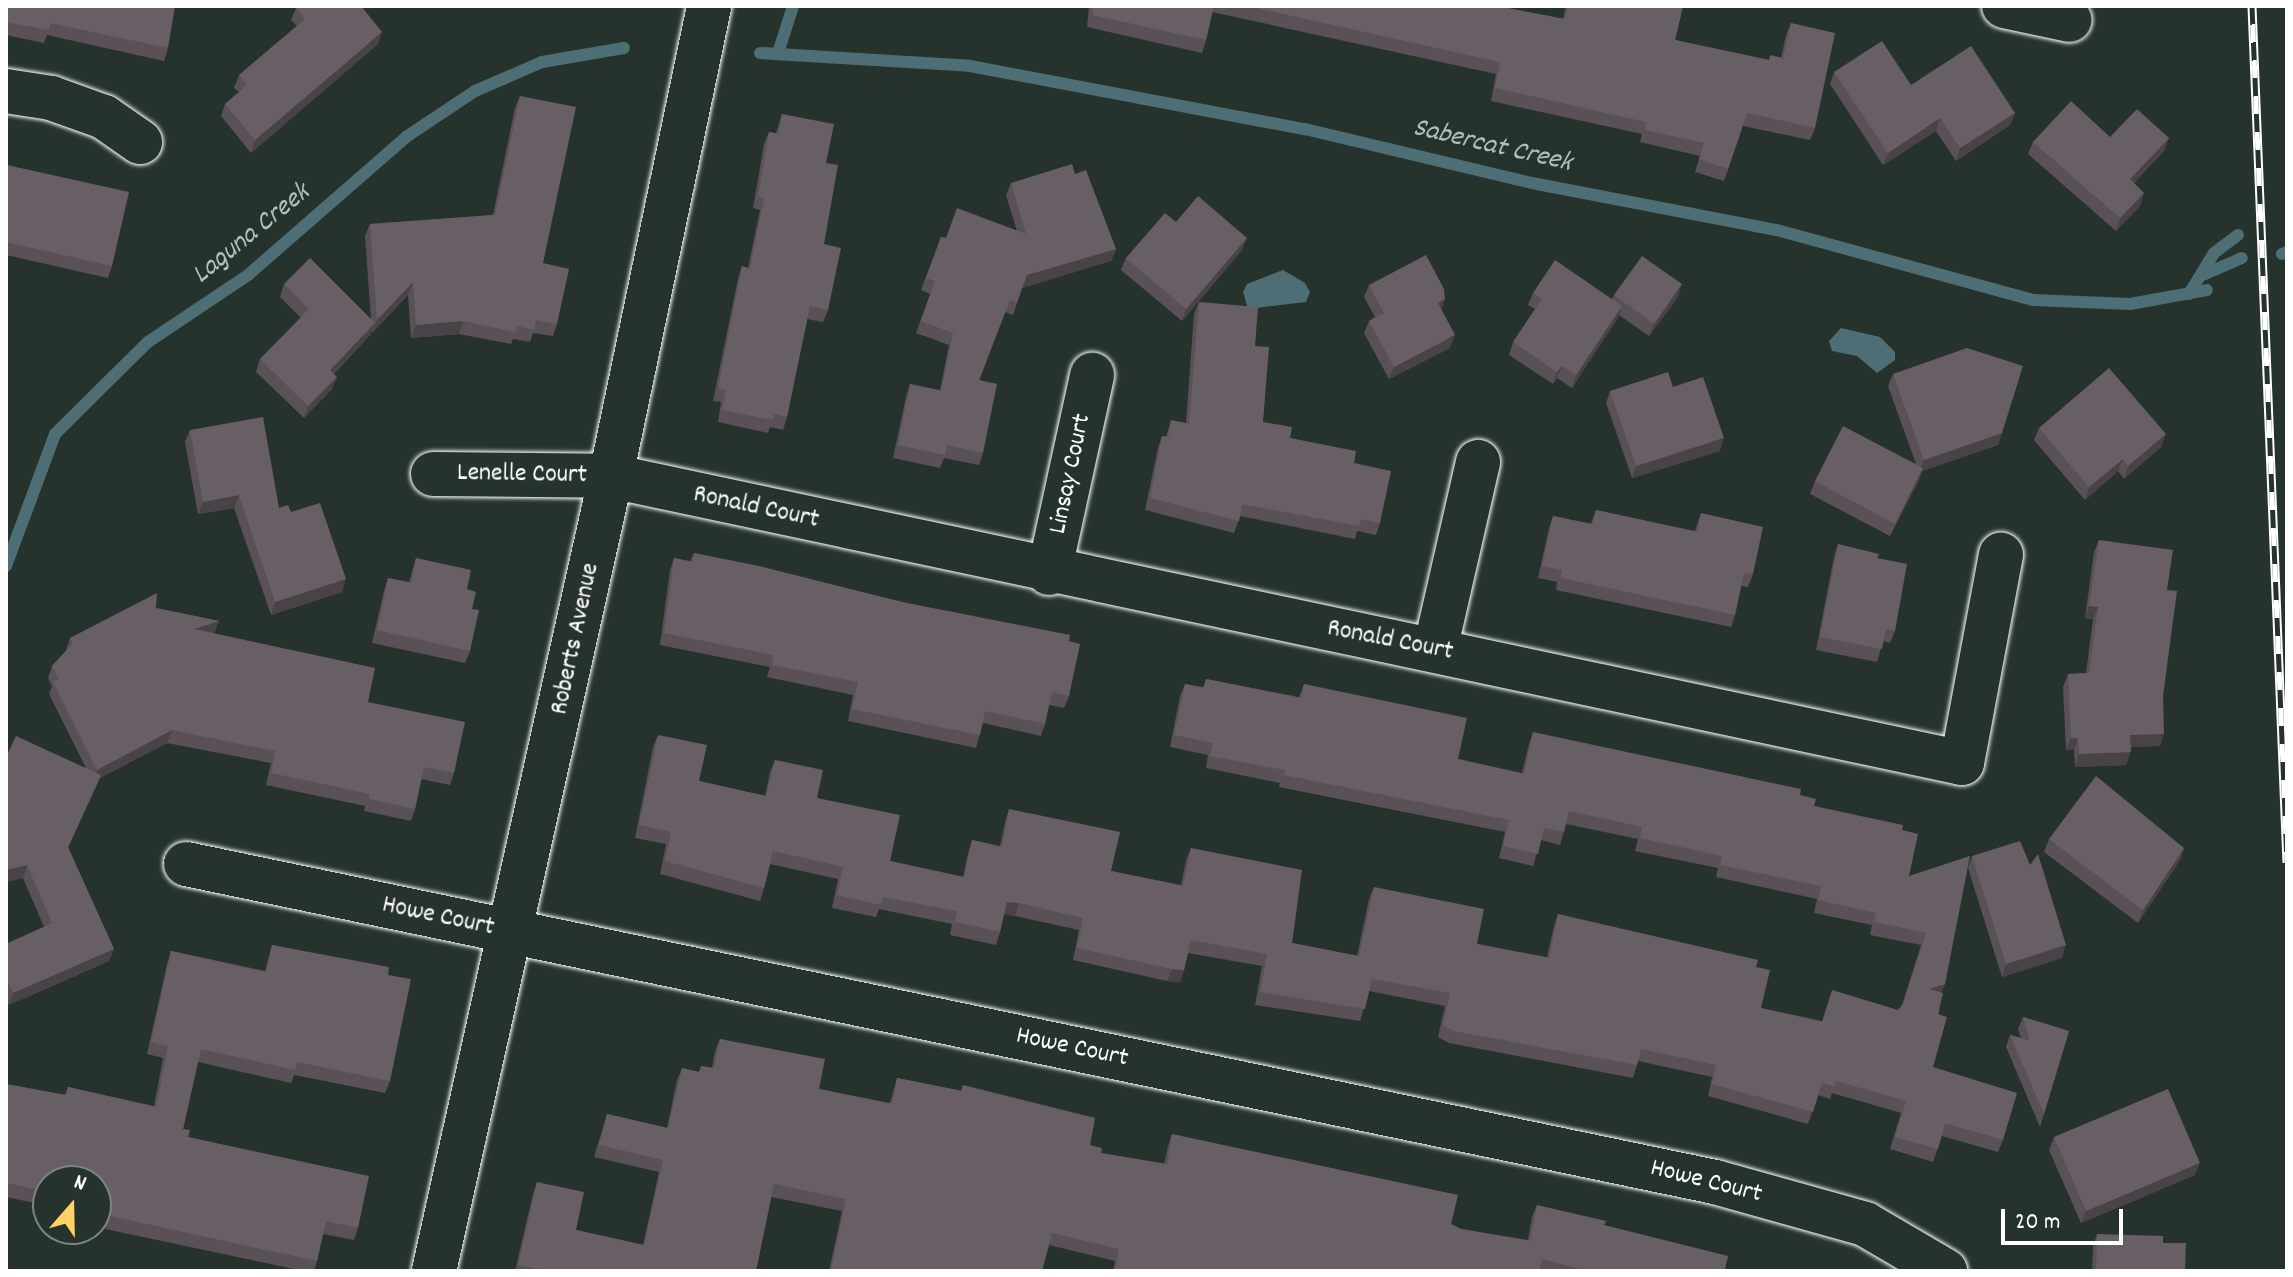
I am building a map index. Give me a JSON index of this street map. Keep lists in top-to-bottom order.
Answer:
{
  "streets": {
    "street": [
      "Linsay Court",
      "Lenelle Court",
      "Ronald Court",
      "Roberts Avenue",
      "Howe Court"
    ]
  },
  "crossings": [
    ["Linsay Court", "Ronald Court"],
    ["Lenelle Court", "Ronald Court"],
    ["Lenelle Court", "Roberts Avenue"],
    ["Ronald Court", "Roberts Avenue"],
    ["Roberts Avenue", "Howe Court"]
  ],
  "water": ["Sabercat Creek", "Laguna Creek"],
  "scale_bar": "20 m",
  "north": "top"
}
